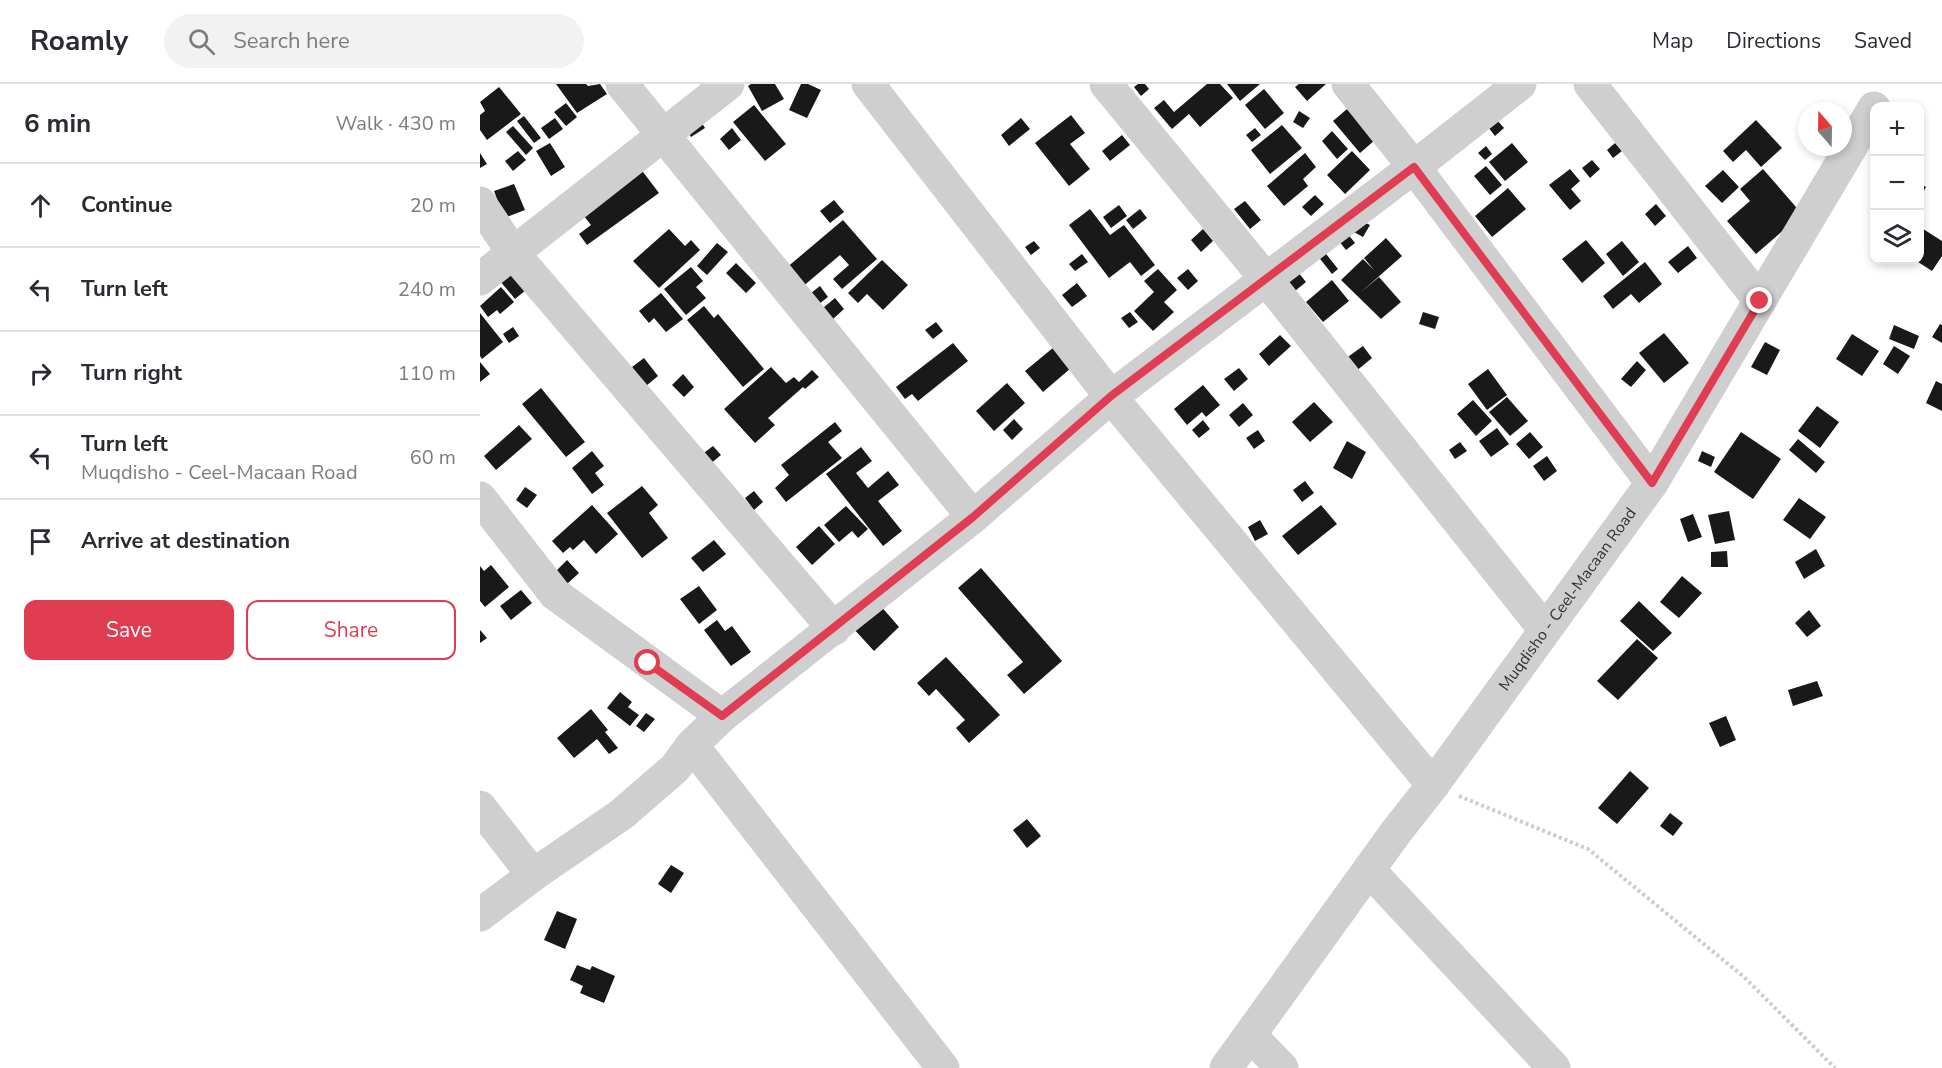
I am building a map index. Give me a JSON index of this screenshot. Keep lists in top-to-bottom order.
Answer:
{
  "streets": {
    "street": ["Muqdisho - Ceel-Macaan Road"]
  },
  "north": "top",
  "page": {
    "header": "Roamly",
    "search": "Search here",
    "nav": ["Map", "Directions", "Saved"],
    "heading": ["6 min", "Walk · 430 m"],
    "map_buttons": ["+", "−"],
    "list": [
      ["Continue", "20 m"],
      ["Turn left", "240 m"],
      ["Turn right", "110 m"],
      ["Turn left", "Muqdisho - Ceel-Macaan Road", "60 m"],
      "Arrive at destination"
    ],
    "buttons": ["Save", "Share"]
  }
}
